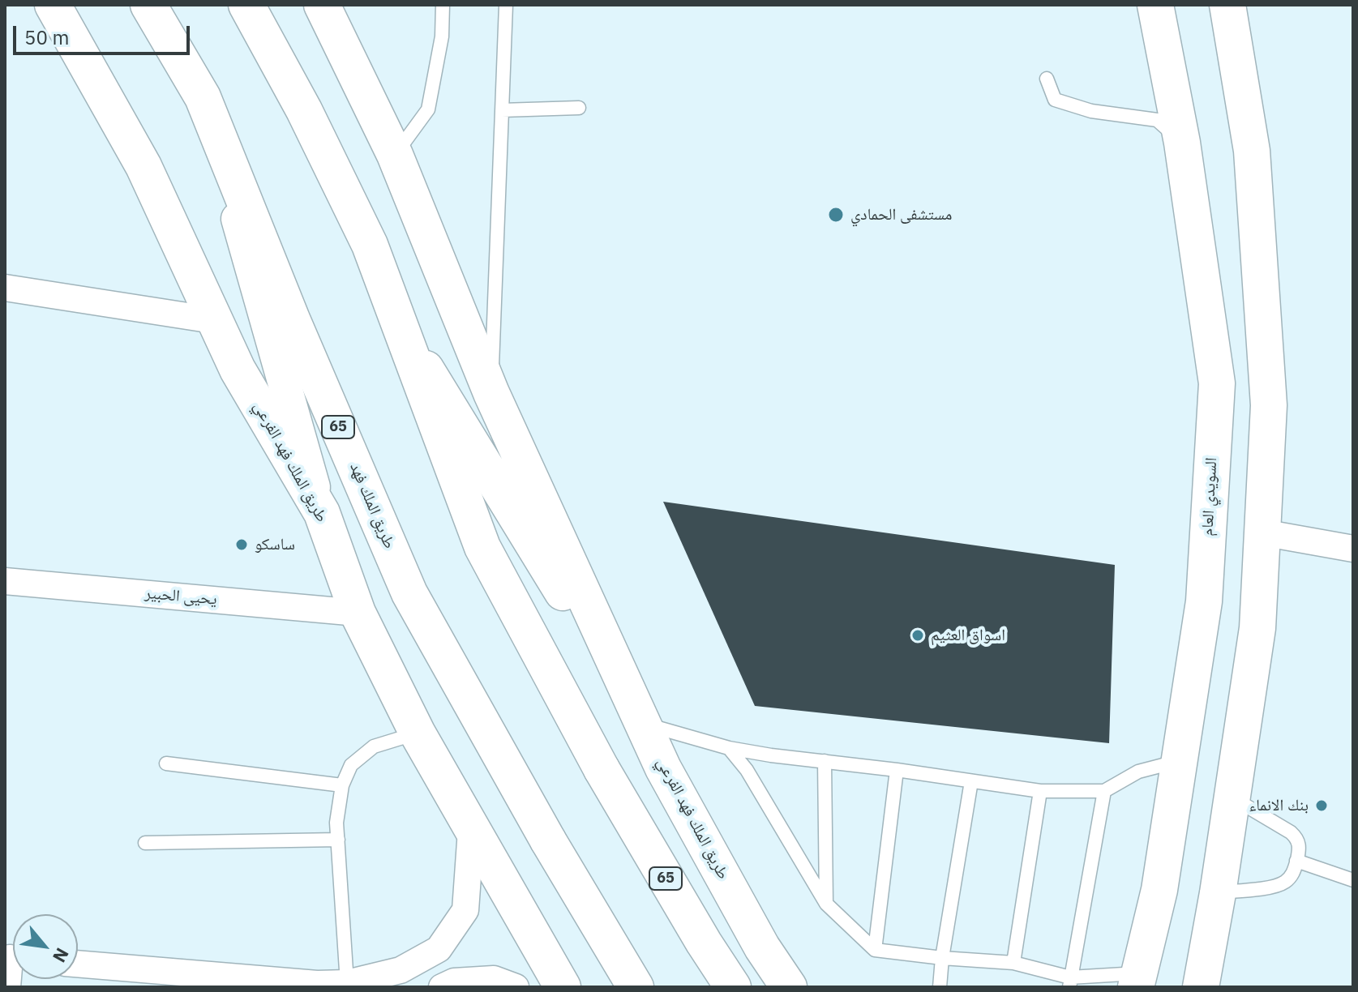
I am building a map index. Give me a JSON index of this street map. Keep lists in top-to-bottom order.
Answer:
{
  "streets": {
    "main road": [
      "65",
      "طريق الملك فهد الفرعي",
      "السويدي العام",
      "طريق الملك فهد"
    ],
    "street": ["يحيى الحبير"]
  },
  "crossings": [
    ["طريق الملك فهد الفرعي", "يحيى الحبير"]
  ],
  "places": [
    "مستشفى الحمادي",
    "ساسكو",
    "اسواق العثيم",
    "بنك الانماء"
  ],
  "scale_bar": "50 m",
  "north": "bottom right"
}
